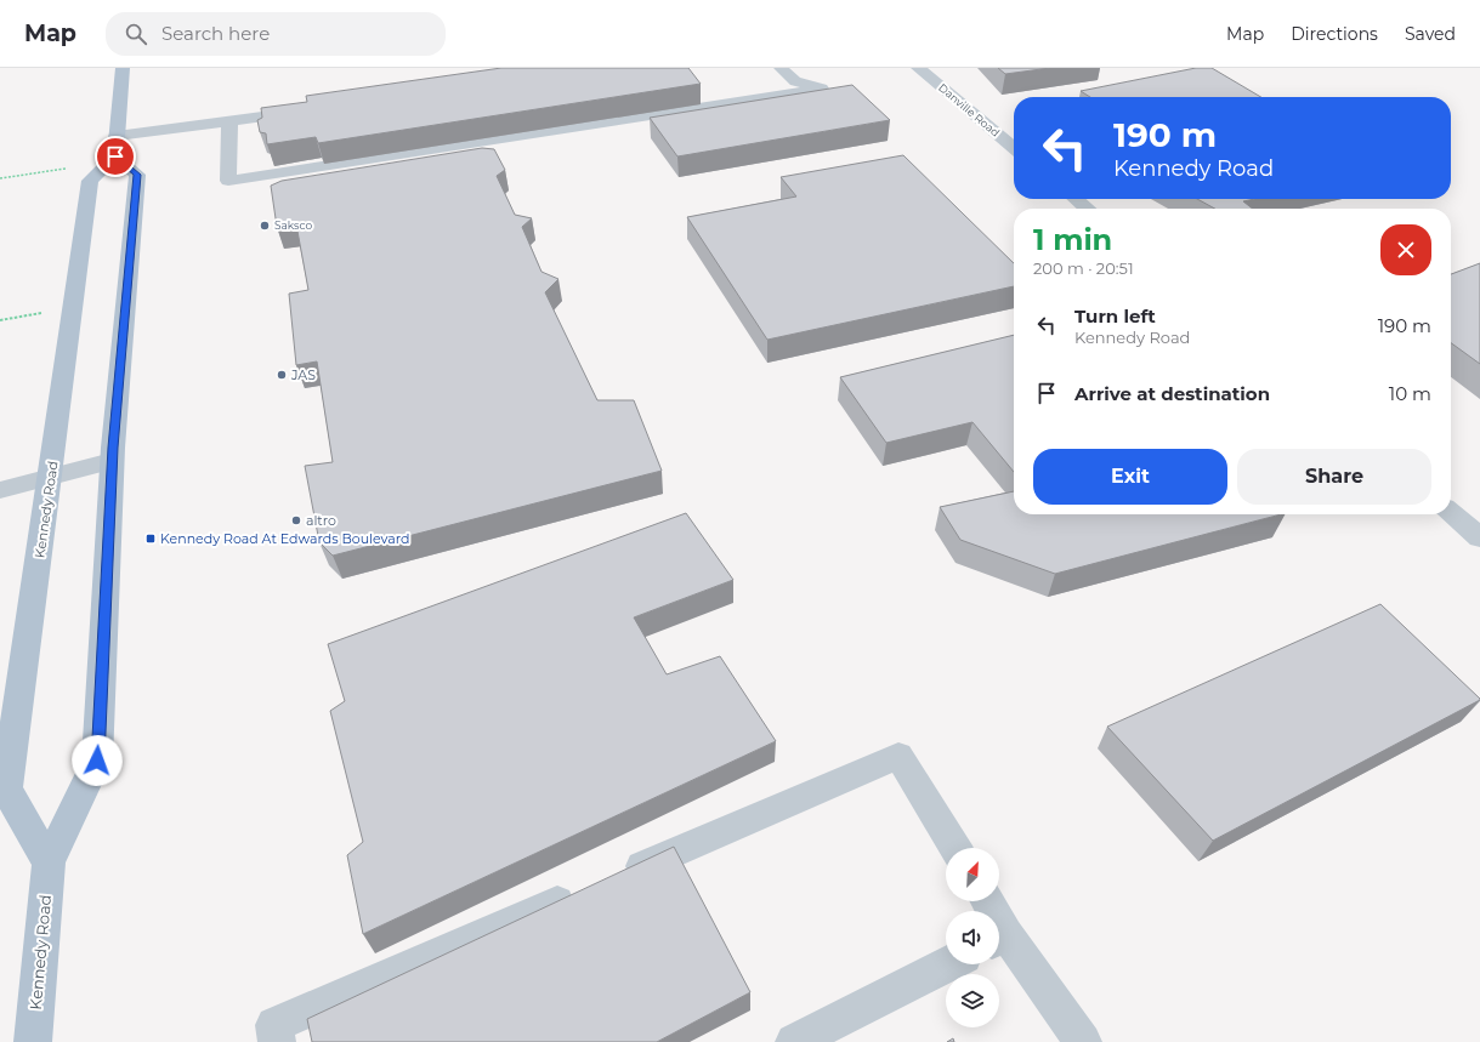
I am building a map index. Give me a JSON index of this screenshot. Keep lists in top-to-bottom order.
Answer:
{
  "streets": {
    "main road": ["Kennedy Road"],
    "street": ["Danville Road"]
  },
  "places": {
    "other": ["Saksco", "JAS", "altro"],
    "transit": ["Kennedy Road At Edwards Boulevard"]
  },
  "north": "top right",
  "page": {
    "header": "Map",
    "search": "Search here",
    "nav": ["Map", "Directions", "Saved"],
    "turn": ["190 m", "Kennedy Road"],
    "heading": ["1 min", "200 m · 20:51"],
    "list": [
      {
        "name": "Turn left",
        "note": "Kennedy Road",
        "value": "190 m"
      },
      {
        "name": "Arrive at destination",
        "value": "10 m"
      }
    ],
    "buttons": ["Exit", "Share"]
  }
}
